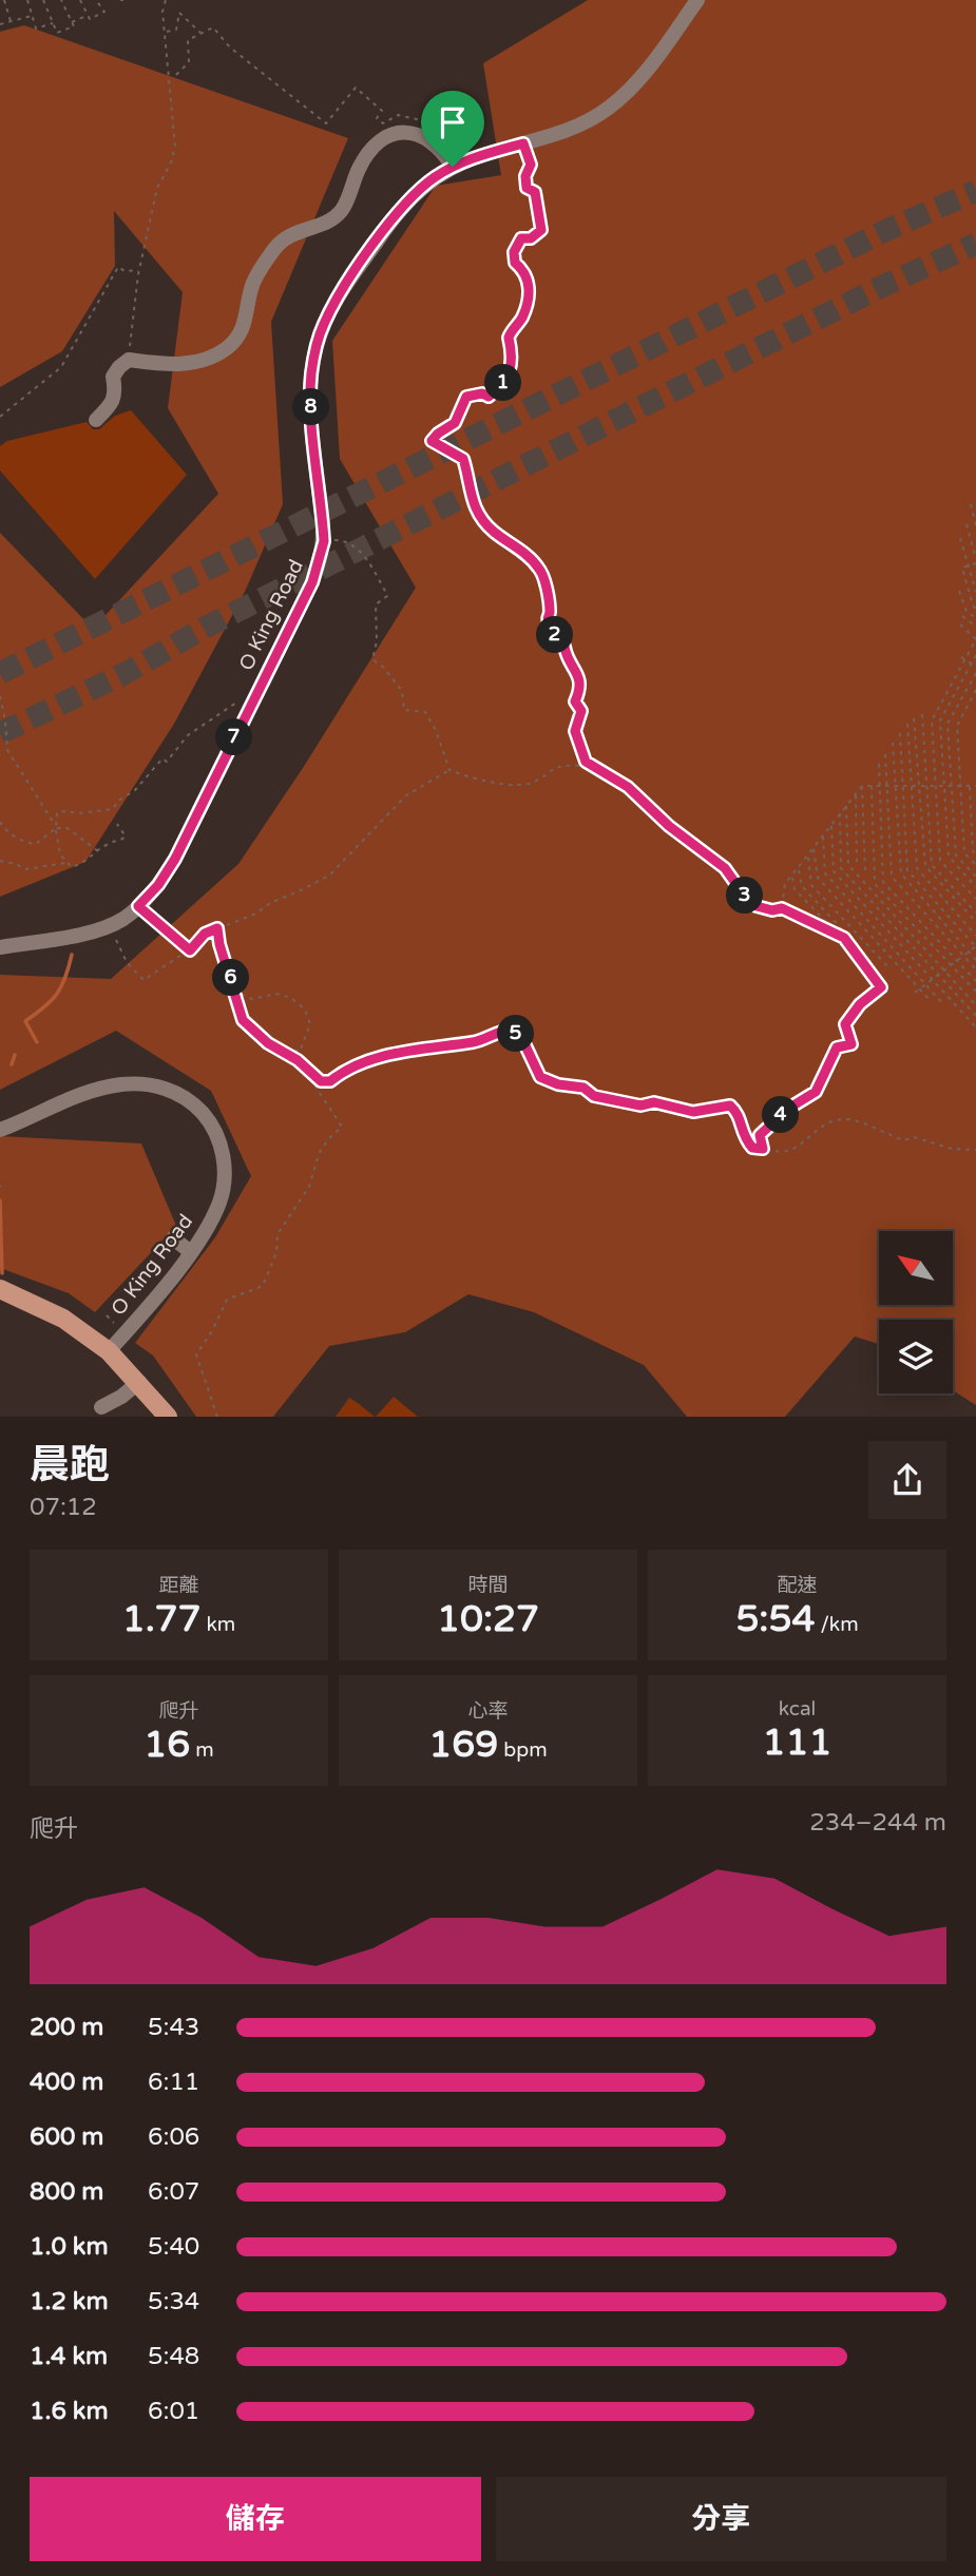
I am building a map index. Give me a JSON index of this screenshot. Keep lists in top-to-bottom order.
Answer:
{
  "streets": {
    "lane": ["O King Road"]
  },
  "north": "top left",
  "page": {
    "pins": [
      "1",
      "8",
      "2",
      "7",
      "3",
      "6",
      "5",
      "4"
    ],
    "heading": ["晨跑", "07:12"],
    "stats": [
      ["距離", "1.77 km"],
      ["時間", "10:27"],
      ["配速", "5:54 /km"],
      ["爬升", "16 m"],
      ["心率", "169 bpm"],
      ["kcal", "111"]
    ],
    "chart": ["爬升", "234–244 m"],
    "list": [
      {
        "name": "200 m",
        "note": "5:43"
      },
      {
        "name": "400 m",
        "note": "6:11"
      },
      {
        "name": "600 m",
        "note": "6:06"
      },
      {
        "name": "800 m",
        "note": "6:07"
      },
      {
        "name": "1.0 km",
        "note": "5:40"
      },
      {
        "name": "1.2 km",
        "note": "5:34"
      },
      {
        "name": "1.4 km",
        "note": "5:48"
      },
      {
        "name": "1.6 km",
        "note": "6:01"
      }
    ],
    "buttons": ["儲存", "分享"]
  }
}
